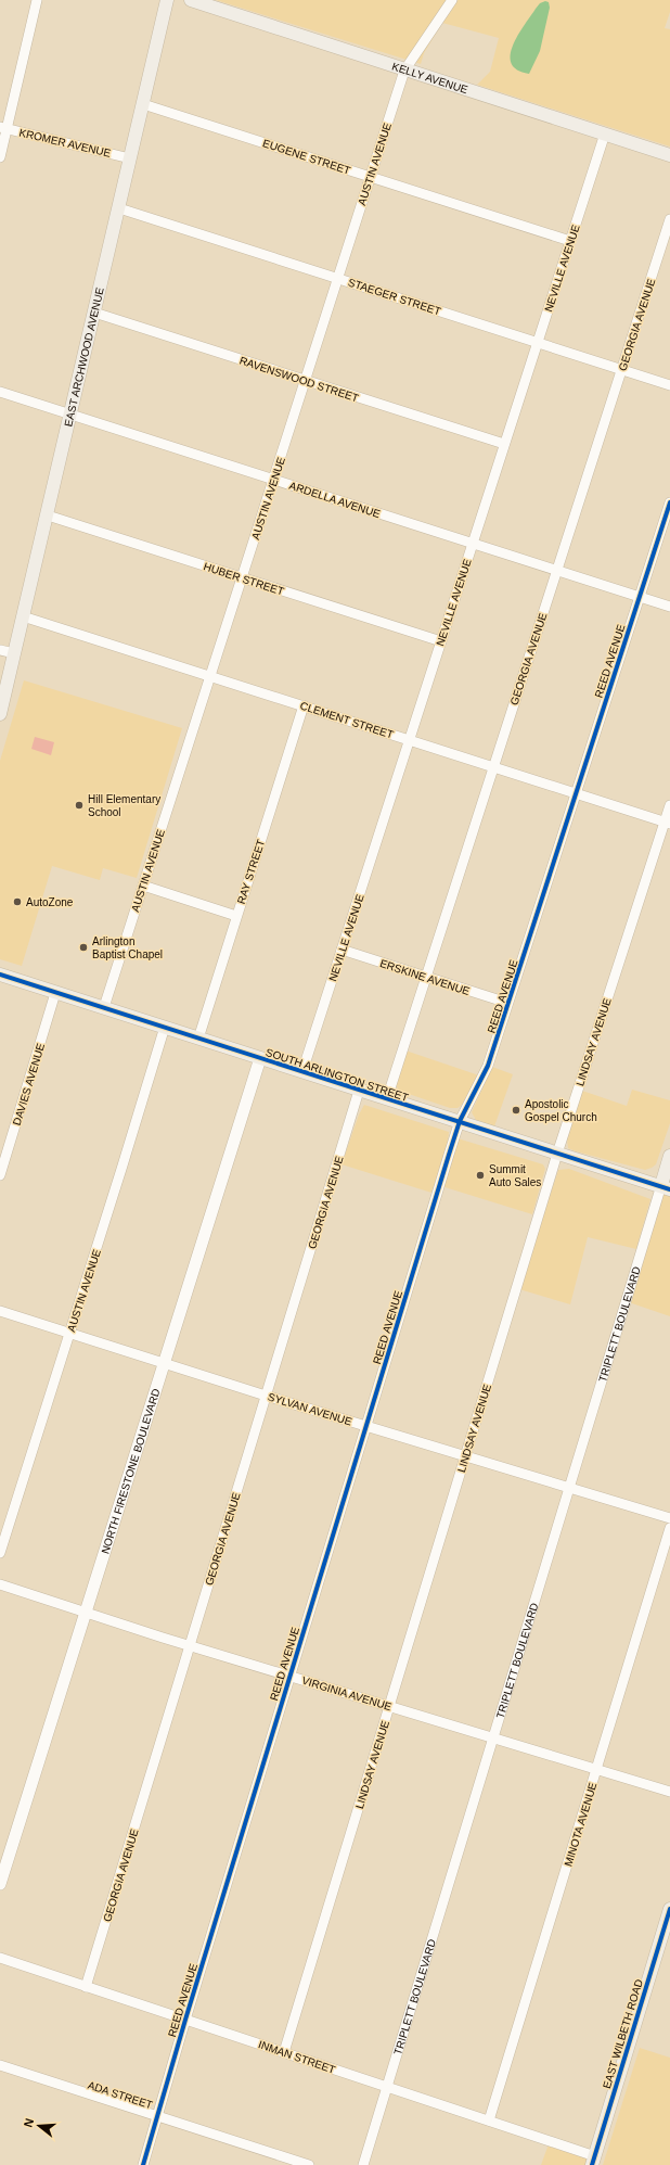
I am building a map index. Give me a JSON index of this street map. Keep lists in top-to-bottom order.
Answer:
{
  "streets": {
    "main road": [
      "KELLY AVENUE",
      "EAST ARCHWOOD AVENUE",
      "SOUTH ARLINGTON STREET",
      "TRIPLETT BOULEVARD",
      "EAST WILBETH ROAD"
    ],
    "street": [
      "KROMER AVENUE",
      "EUGENE STREET",
      "AUSTIN AVENUE",
      "NEVILLE AVENUE",
      "STAEGER STREET",
      "GEORGIA AVENUE",
      "RAVENSWOOD STREET",
      "ARDELLA AVENUE",
      "HUBER STREET",
      "REED AVENUE",
      "CLEMENT STREET",
      "RAY STREET",
      "ERSKINE AVENUE",
      "LINDSAY AVENUE",
      "DAVIES AVENUE",
      "SYLVAN AVENUE",
      "NORTH FIRESTONE BOULEVARD",
      "VIRGINIA AVENUE",
      "MINOTA AVENUE",
      "INMAN STREET",
      "ADA STREET"
    ]
  },
  "crossings": [
    ["KELLY AVENUE", "AUSTIN AVENUE"],
    ["KELLY AVENUE", "NEVILLE AVENUE"],
    ["KROMER AVENUE", "EAST ARCHWOOD AVENUE"],
    ["EUGENE STREET", "AUSTIN AVENUE"],
    ["EUGENE STREET", "NEVILLE AVENUE"],
    ["EUGENE STREET", "EAST ARCHWOOD AVENUE"],
    ["AUSTIN AVENUE", "STAEGER STREET"],
    ["AUSTIN AVENUE", "RAVENSWOOD STREET"],
    ["AUSTIN AVENUE", "ARDELLA AVENUE"],
    ["AUSTIN AVENUE", "HUBER STREET"],
    ["AUSTIN AVENUE", "CLEMENT STREET"],
    ["AUSTIN AVENUE", "SOUTH ARLINGTON STREET"],
    ["AUSTIN AVENUE", "SYLVAN AVENUE"],
    ["NEVILLE AVENUE", "STAEGER STREET"],
    ["NEVILLE AVENUE", "RAVENSWOOD STREET"],
    ["NEVILLE AVENUE", "ARDELLA AVENUE"],
    ["NEVILLE AVENUE", "HUBER STREET"],
    ["NEVILLE AVENUE", "CLEMENT STREET"],
    ["NEVILLE AVENUE", "ERSKINE AVENUE"],
    ["NEVILLE AVENUE", "SOUTH ARLINGTON STREET"],
    ["STAEGER STREET", "GEORGIA AVENUE"],
    ["STAEGER STREET", "EAST ARCHWOOD AVENUE"],
    ["GEORGIA AVENUE", "ARDELLA AVENUE"],
    ["GEORGIA AVENUE", "CLEMENT STREET"],
    ["GEORGIA AVENUE", "ERSKINE AVENUE"],
    ["GEORGIA AVENUE", "SOUTH ARLINGTON STREET"],
    ["GEORGIA AVENUE", "SYLVAN AVENUE"],
    ["GEORGIA AVENUE", "VIRGINIA AVENUE"],
    ["GEORGIA AVENUE", "INMAN STREET"],
    ["EAST ARCHWOOD AVENUE", "RAVENSWOOD STREET"],
    ["EAST ARCHWOOD AVENUE", "ARDELLA AVENUE"],
    ["EAST ARCHWOOD AVENUE", "HUBER STREET"],
    ["EAST ARCHWOOD AVENUE", "CLEMENT STREET"],
    ["ARDELLA AVENUE", "REED AVENUE"],
    ["REED AVENUE", "CLEMENT STREET"],
    ["REED AVENUE", "ERSKINE AVENUE"],
    ["REED AVENUE", "SOUTH ARLINGTON STREET"],
    ["REED AVENUE", "SYLVAN AVENUE"],
    ["REED AVENUE", "VIRGINIA AVENUE"],
    ["REED AVENUE", "INMAN STREET"],
    ["REED AVENUE", "ADA STREET"],
    ["CLEMENT STREET", "RAY STREET"],
    ["CLEMENT STREET", "LINDSAY AVENUE"],
    ["RAY STREET", "SOUTH ARLINGTON STREET"],
    ["LINDSAY AVENUE", "SOUTH ARLINGTON STREET"],
    ["LINDSAY AVENUE", "SYLVAN AVENUE"],
    ["LINDSAY AVENUE", "VIRGINIA AVENUE"],
    ["LINDSAY AVENUE", "INMAN STREET"],
    ["SOUTH ARLINGTON STREET", "DAVIES AVENUE"],
    ["SOUTH ARLINGTON STREET", "TRIPLETT BOULEVARD"],
    ["SOUTH ARLINGTON STREET", "NORTH FIRESTONE BOULEVARD"],
    ["TRIPLETT BOULEVARD", "SYLVAN AVENUE"],
    ["TRIPLETT BOULEVARD", "VIRGINIA AVENUE"],
    ["TRIPLETT BOULEVARD", "INMAN STREET"],
    ["SYLVAN AVENUE", "NORTH FIRESTONE BOULEVARD"],
    ["NORTH FIRESTONE BOULEVARD", "VIRGINIA AVENUE"],
    ["VIRGINIA AVENUE", "MINOTA AVENUE"],
    ["MINOTA AVENUE", "INMAN STREET"],
    ["EAST WILBETH ROAD", "INMAN STREET"]
  ],
  "places": [
    "Hill Elementary School",
    "AutoZone",
    "Arlington Baptist Chapel",
    "Apostolic Gospel Church",
    "Summit Auto Sales"
  ],
  "north": "left"
}
